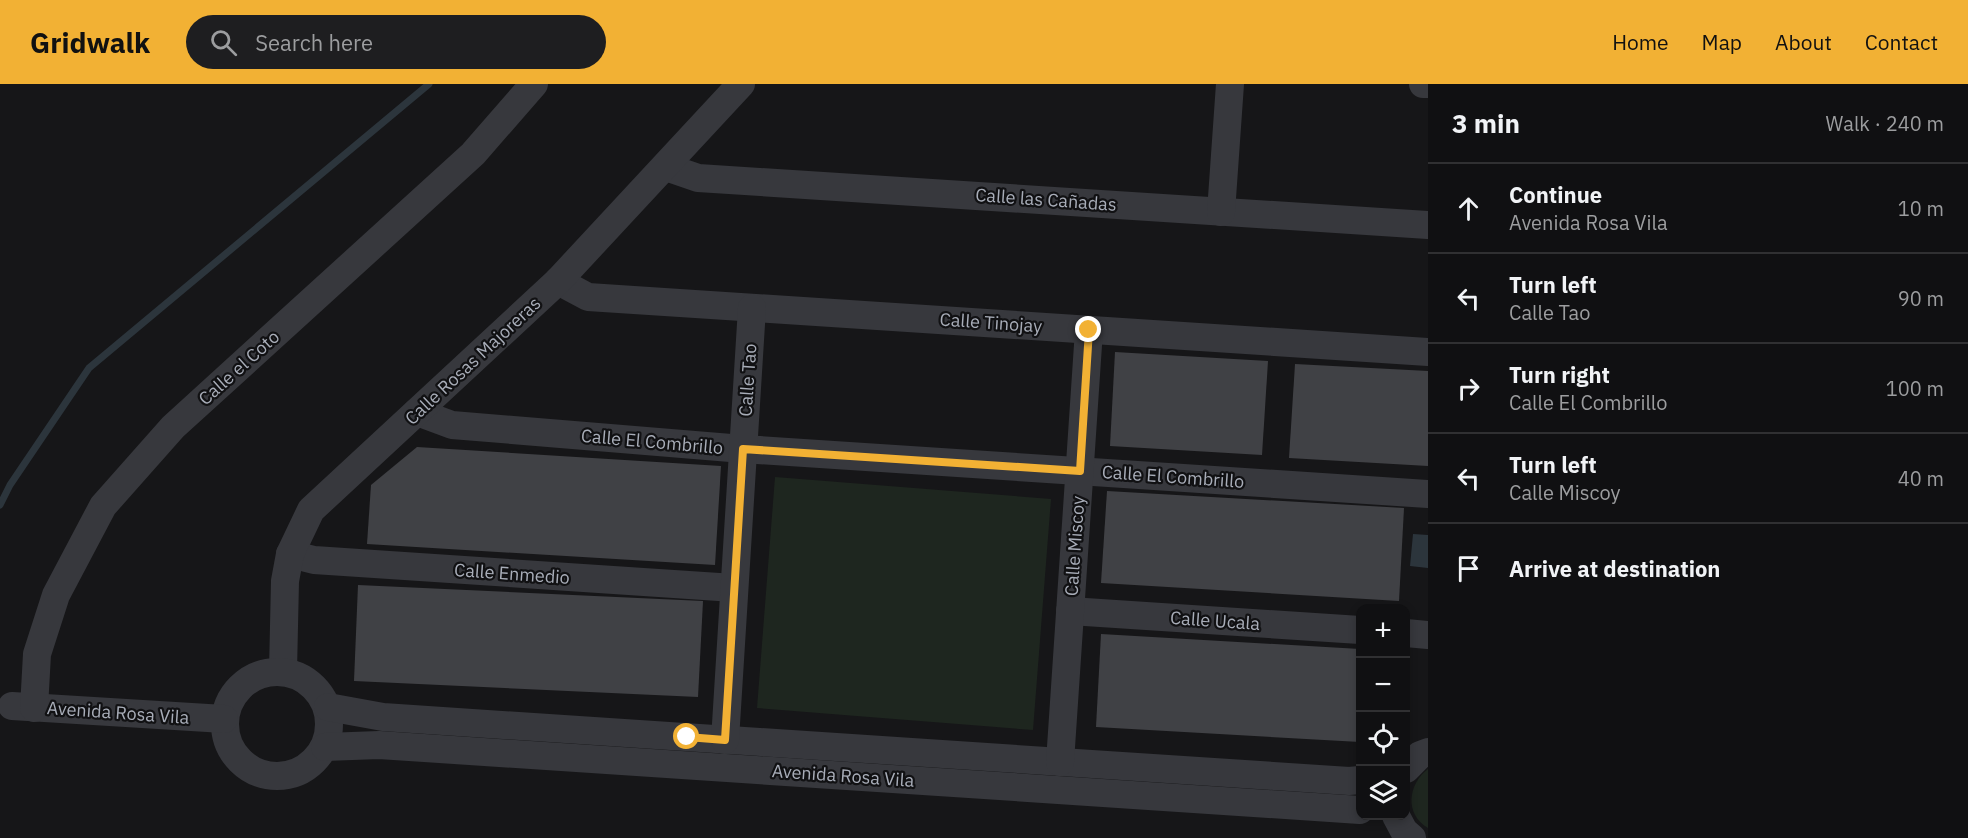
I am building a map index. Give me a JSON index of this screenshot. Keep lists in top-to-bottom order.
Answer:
{
  "streets": {
    "street": [
      "Calle las Cañadas",
      "Calle Tinojay",
      "Calle Rosas Majoreras",
      "Calle el Coto",
      "Calle Tao",
      "Calle El Combrillo",
      "Calle Miscoy",
      "Calle Enmedio",
      "Calle Ucala",
      "Avenida Rosa Vila"
    ]
  },
  "crossings": [
    ["Calle las Cañadas", "Calle Rosas Majoreras"],
    ["Calle Tinojay", "Calle Rosas Majoreras"],
    ["Calle Tinojay", "Calle Tao"],
    ["Calle Tinojay", "Calle Miscoy"],
    ["Calle Rosas Majoreras", "Calle El Combrillo"],
    ["Calle Rosas Majoreras", "Calle Enmedio"],
    ["Calle Rosas Majoreras", "Avenida Rosa Vila"],
    ["Calle el Coto", "Avenida Rosa Vila"],
    ["Calle Tao", "Calle El Combrillo"],
    ["Calle Tao", "Calle Enmedio"],
    ["Calle Tao", "Avenida Rosa Vila"],
    ["Calle El Combrillo", "Calle Miscoy"],
    ["Calle Miscoy", "Calle Ucala"],
    ["Calle Miscoy", "Avenida Rosa Vila"]
  ],
  "page": {
    "header": "Gridwalk",
    "search": "Search here",
    "nav": [
      "Home",
      "Map",
      "About",
      "Contact"
    ],
    "heading": ["3 min", "Walk · 240 m"],
    "list": [
      ["Continue", "Avenida Rosa Vila", "10 m"],
      ["Turn left", "Calle Tao", "90 m"],
      ["Turn right", "Calle El Combrillo", "100 m"],
      ["Turn left", "Calle Miscoy", "40 m"],
      "Arrive at destination"
    ],
    "map_buttons": ["+", "−"]
  }
}
